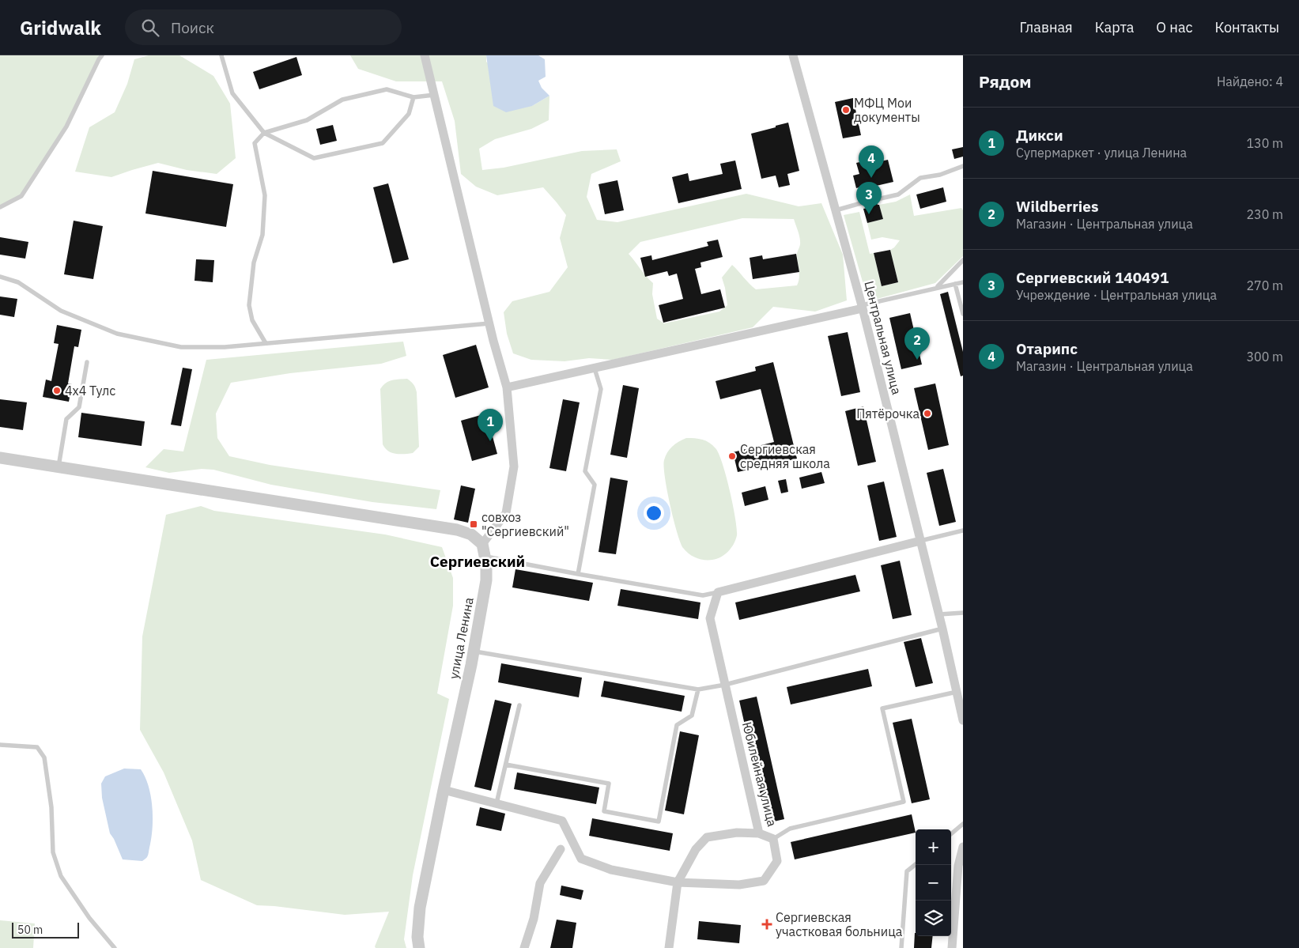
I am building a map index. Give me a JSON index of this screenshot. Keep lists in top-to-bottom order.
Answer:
{
  "streets": {
    "street": ["Центральная улица", "улица Ленина", "Юбилейная улица"]
  },
  "crossings": [
    ["улица Ленина", "Юбилейная улица"]
  ],
  "districts": ["Сергиевский"],
  "places": {
    "other": [
      "МФЦ Мои документы",
      "4x4 Тулс",
      "Пятёрочка",
      "Сергиевская средняя школа"
    ],
    "transit": ["совхоз \"Сергиевский\""],
    "health": ["Сергиевская участковая больница"]
  },
  "scale_bar": "50 m",
  "page": {
    "header": "Gridwalk",
    "search": "Поиск",
    "nav": [
      "Главная",
      "Карта",
      "О нас",
      "Контакты"
    ],
    "heading": ["Рядом", "Найдено: 4"],
    "list": [
      {
        "mark": "1",
        "name": "Дикси",
        "note": "Супермаркет · улица Ленина",
        "value": "130 m"
      },
      {
        "mark": "2",
        "name": "Wildberries",
        "note": "Магазин · Центральная улица",
        "value": "230 m"
      },
      {
        "mark": "3",
        "name": "Сергиевский 140491",
        "note": "Учреждение · Центральная улица",
        "value": "270 m"
      },
      {
        "mark": "4",
        "name": "Отарипс",
        "note": "Магазин · Центральная улица",
        "value": "300 m"
      }
    ],
    "pins": [
      "4",
      "3",
      "2",
      "1"
    ],
    "map_buttons": ["+", "−"],
    "scale": "50 m"
  }
}
